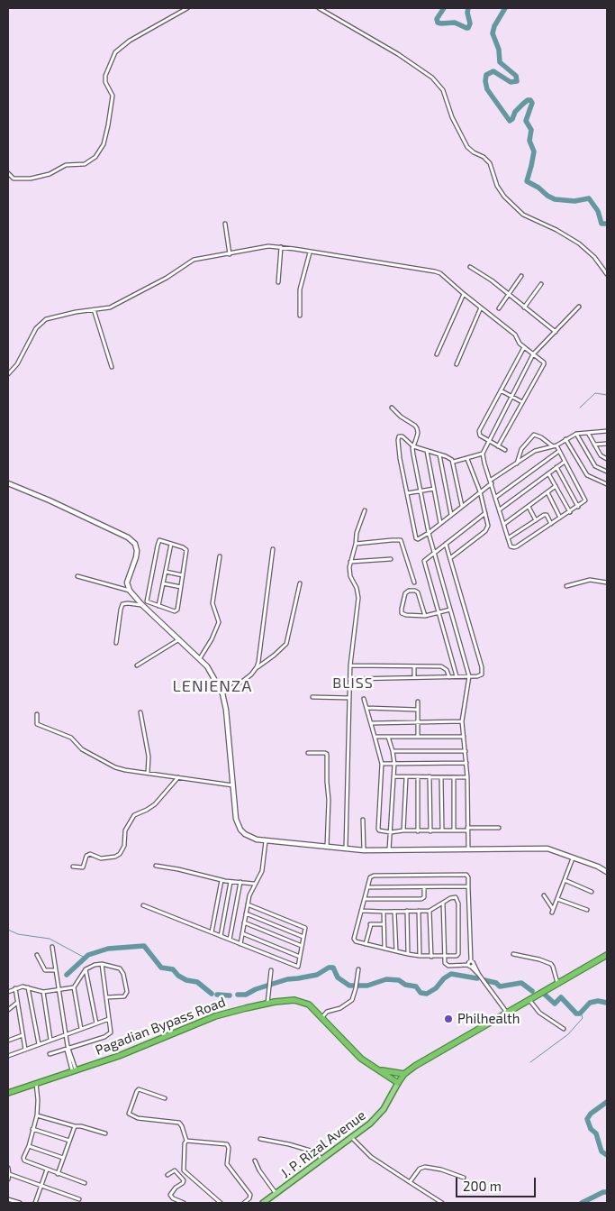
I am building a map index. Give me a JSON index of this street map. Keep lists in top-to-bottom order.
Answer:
{
  "streets": {
    "highway": ["Pagadian Bypass Road", "J. P. Rizal Avenue"]
  },
  "crossings": [
    ["Pagadian Bypass Road", "J. P. Rizal Avenue"]
  ],
  "districts": ["BLISS", "LENIENZA"],
  "places": ["Philhealth"],
  "scale_bar": "200 m"
}
